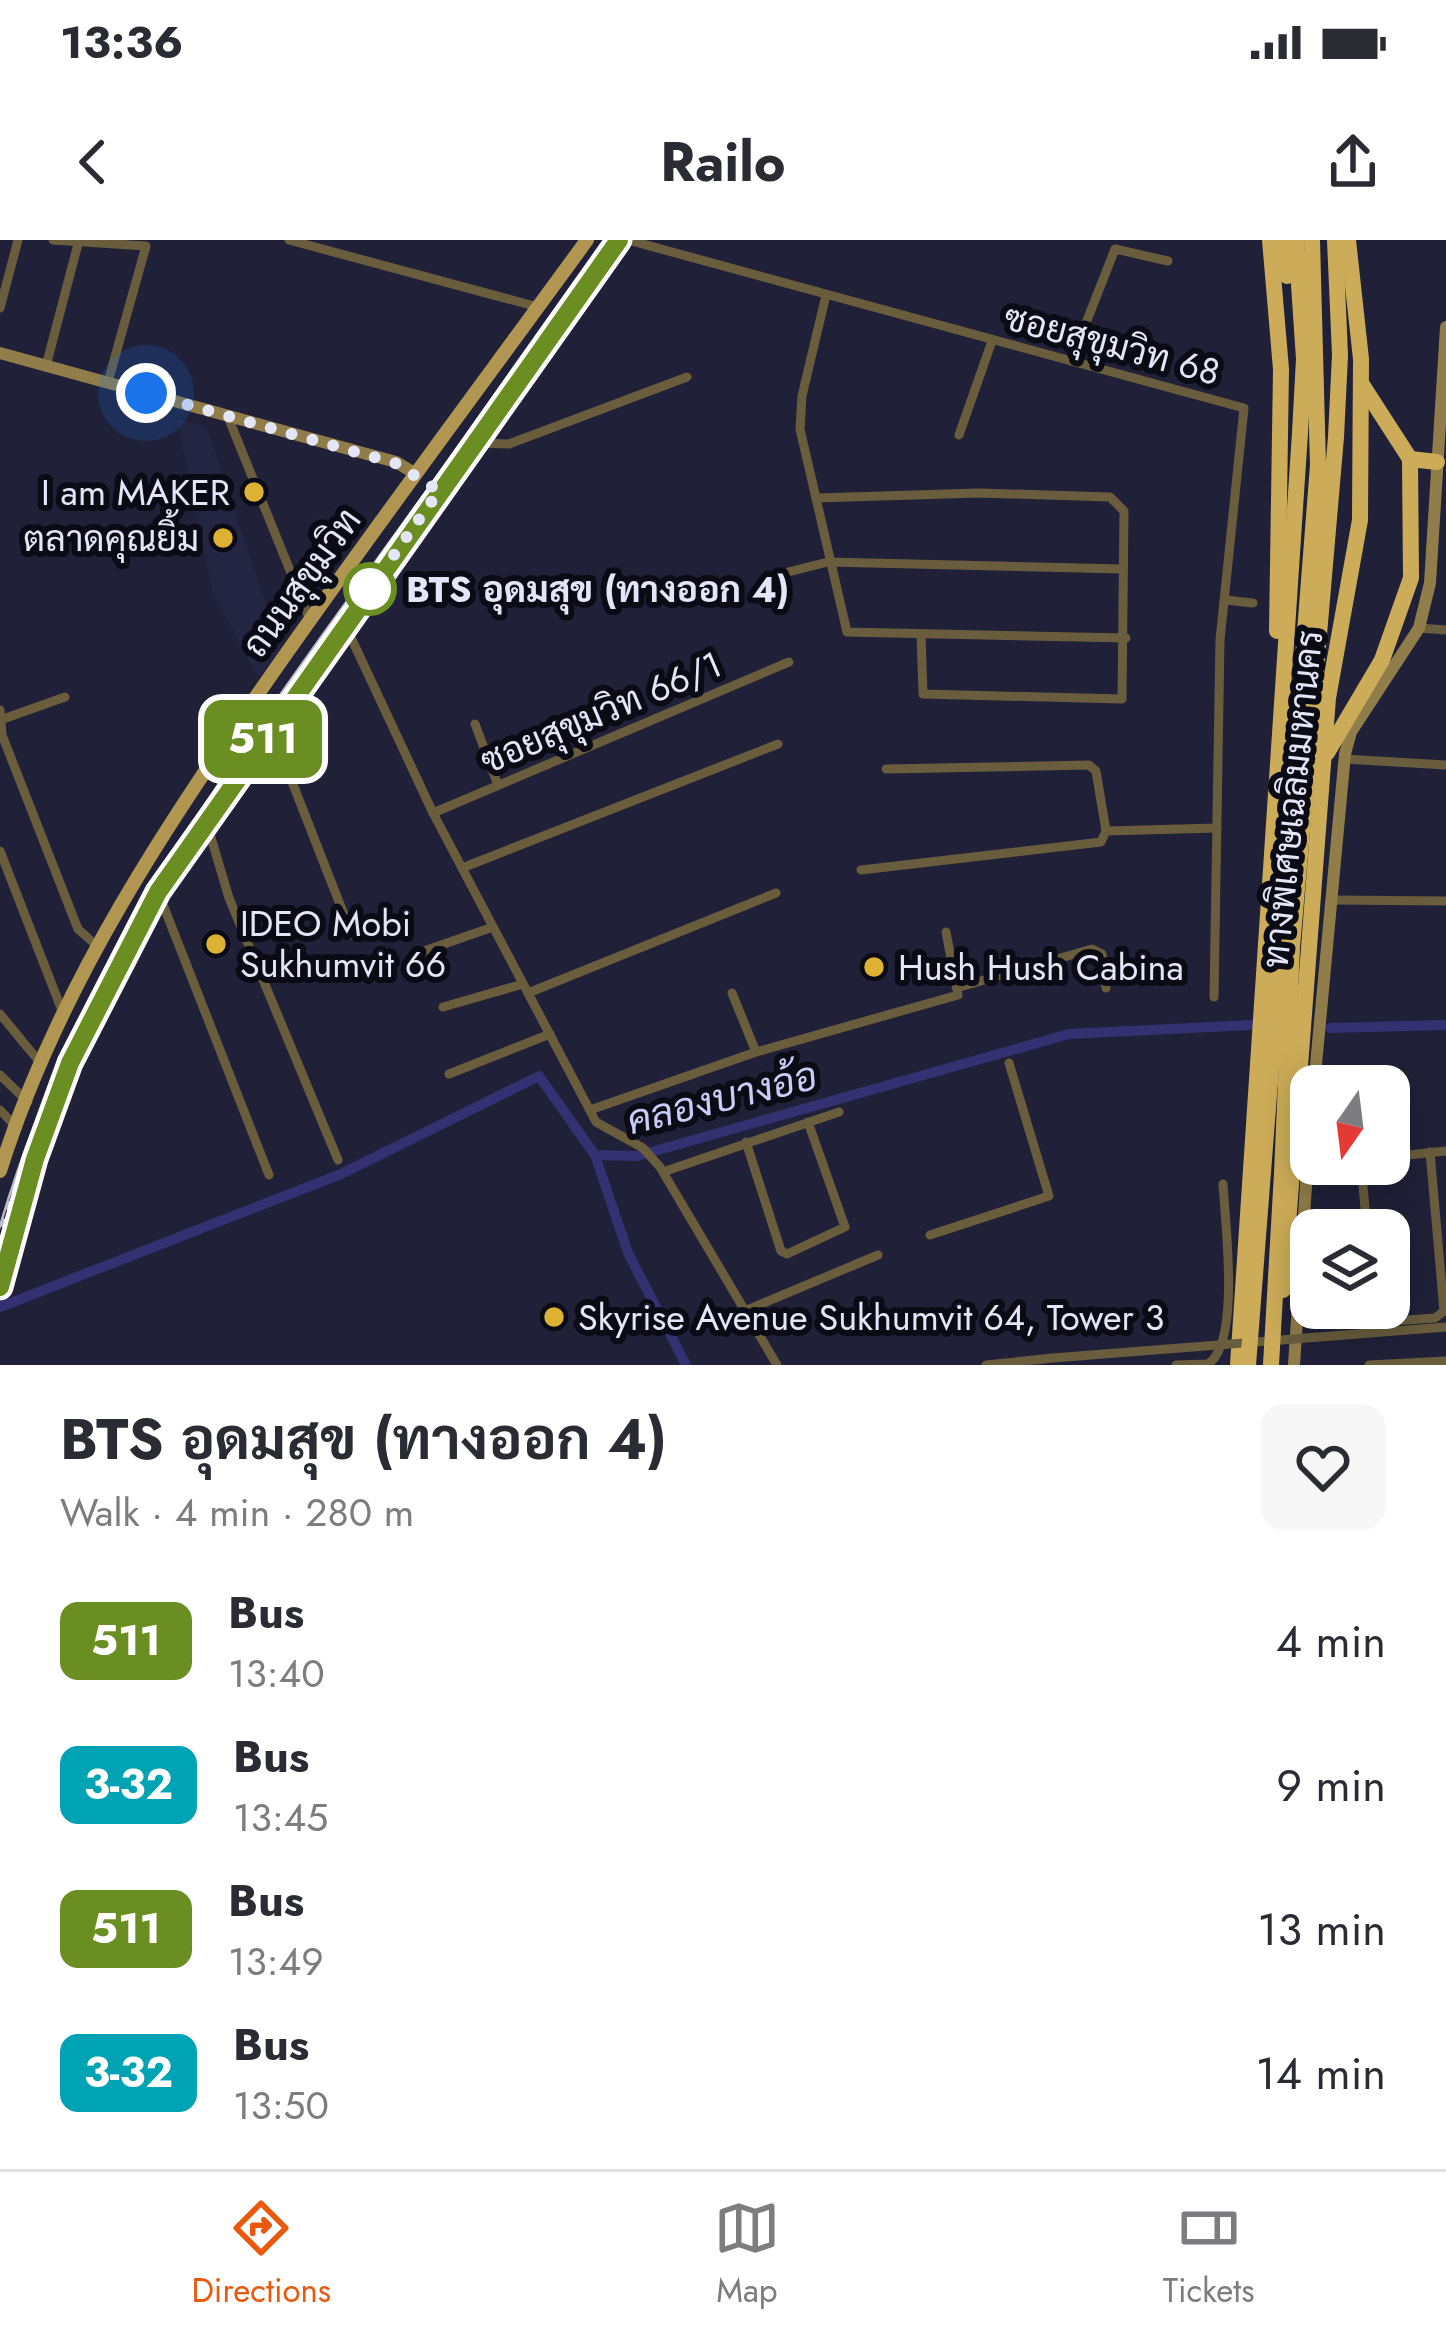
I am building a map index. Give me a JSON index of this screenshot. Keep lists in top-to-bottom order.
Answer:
{
  "streets": {
    "highway": ["ทางพิเศษเฉลิมมหานคร"],
    "main road": ["ถนนสุขุมวิท"],
    "street": ["ซอยสุขุมวิท 68", "ซอยสุขุมวิท 66/1"]
  },
  "water": ["คลองบางอ้อ"],
  "places": [
    "I am MAKER",
    "ตลาดคุณยิ้ม",
    "BTS อุดมสุข (ทางออก 4)",
    "IDEO Mobi Sukhumvit 66",
    "Hush Hush Cabina",
    "Skyrise Avenue Sukhumvit 64, Tower 3"
  ],
  "lines": ["bus line 511"],
  "north": "bottom",
  "page": {
    "status": "13:36",
    "header": "Railo",
    "on_map": "511",
    "heading": ["BTS อุดมสุข (ทางออก 4)", "Walk · 4 min · 280 m"],
    "list": [
      {
        "mark": "511",
        "name": "Bus",
        "note": "13:40",
        "value": "4 min"
      },
      {
        "mark": "3-32",
        "name": "Bus",
        "note": "13:45",
        "value": "9 min"
      },
      {
        "mark": "511",
        "name": "Bus",
        "note": "13:49",
        "value": "13 min"
      },
      {
        "mark": "3-32",
        "name": "Bus",
        "note": "13:50",
        "value": "14 min"
      }
    ],
    "tabs": ["Directions", "Map", "Tickets"]
  }
}
